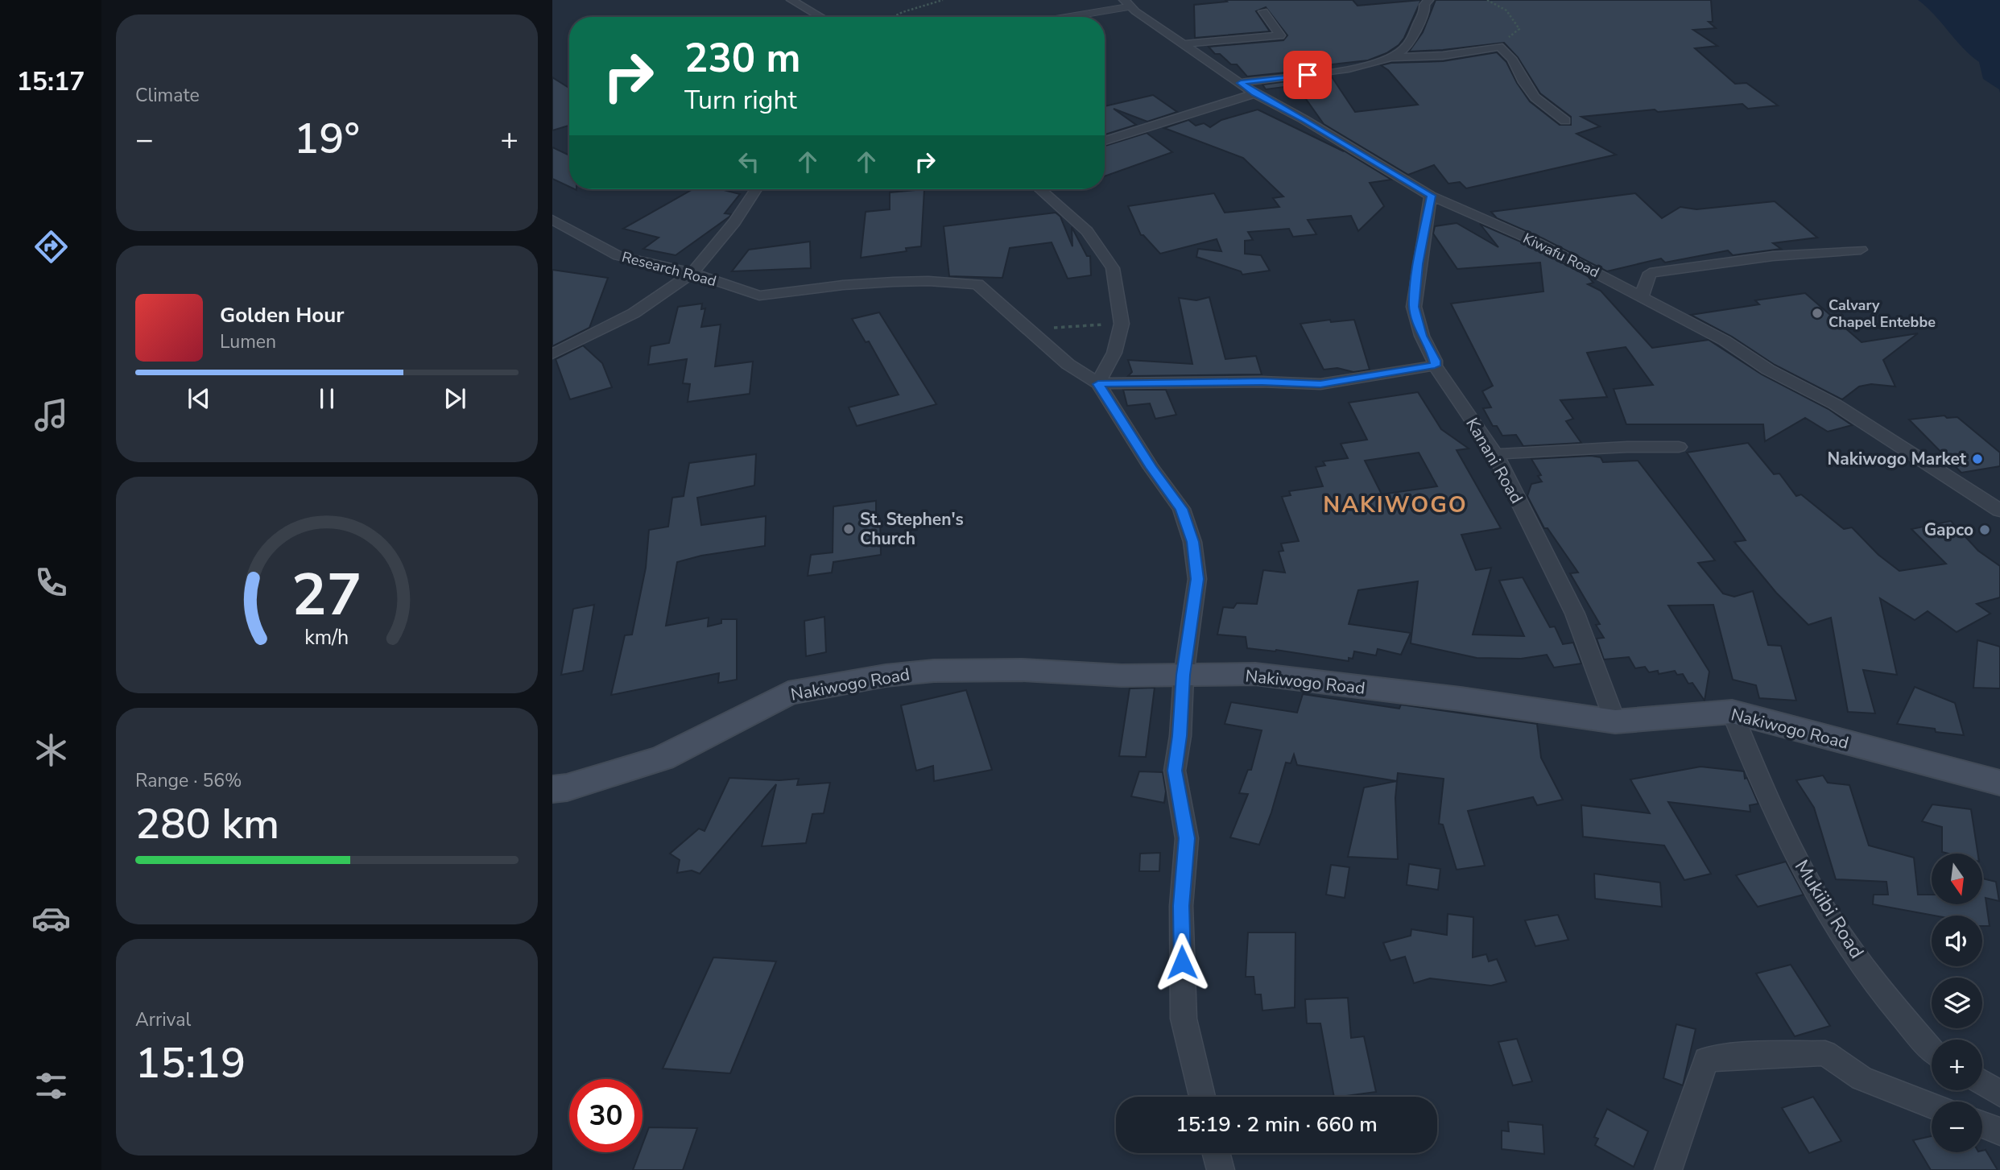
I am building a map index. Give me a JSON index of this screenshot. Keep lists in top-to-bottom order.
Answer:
{
  "streets": {
    "street": [
      "Kiwafu Road",
      "Research Road",
      "Kanani Road",
      "Nakiwogo Road",
      "Mukiibi Road"
    ]
  },
  "crossings": [
    ["Kiwafu Road", "Kanani Road"],
    ["Kanani Road", "Nakiwogo Road"],
    ["Nakiwogo Road", "Mukiibi Road"]
  ],
  "districts": ["NAKIWOGO"],
  "places": [
    "Calvary Chapel Entebbe",
    "Nakiwogo Market",
    "St. Stephen's Church",
    "Gapco"
  ],
  "north": "bottom",
  "page": {
    "tabs": "15:17",
    "tile": [
      "Climate",
      ["Range · 56%", "280 km"],
      ["Arrival", "15:19"]
    ],
    "turn": ["230 m", "Turn right"],
    "heat": ["−", "19°", "+"],
    "song": ["Golden Hour", "Lumen"],
    "map_buttons": ["+", "−"],
    "limit": "30",
    "trip": "15:19 · 2 min · 660 m",
    "gauge": ["27", "km/h"]
  }
}
